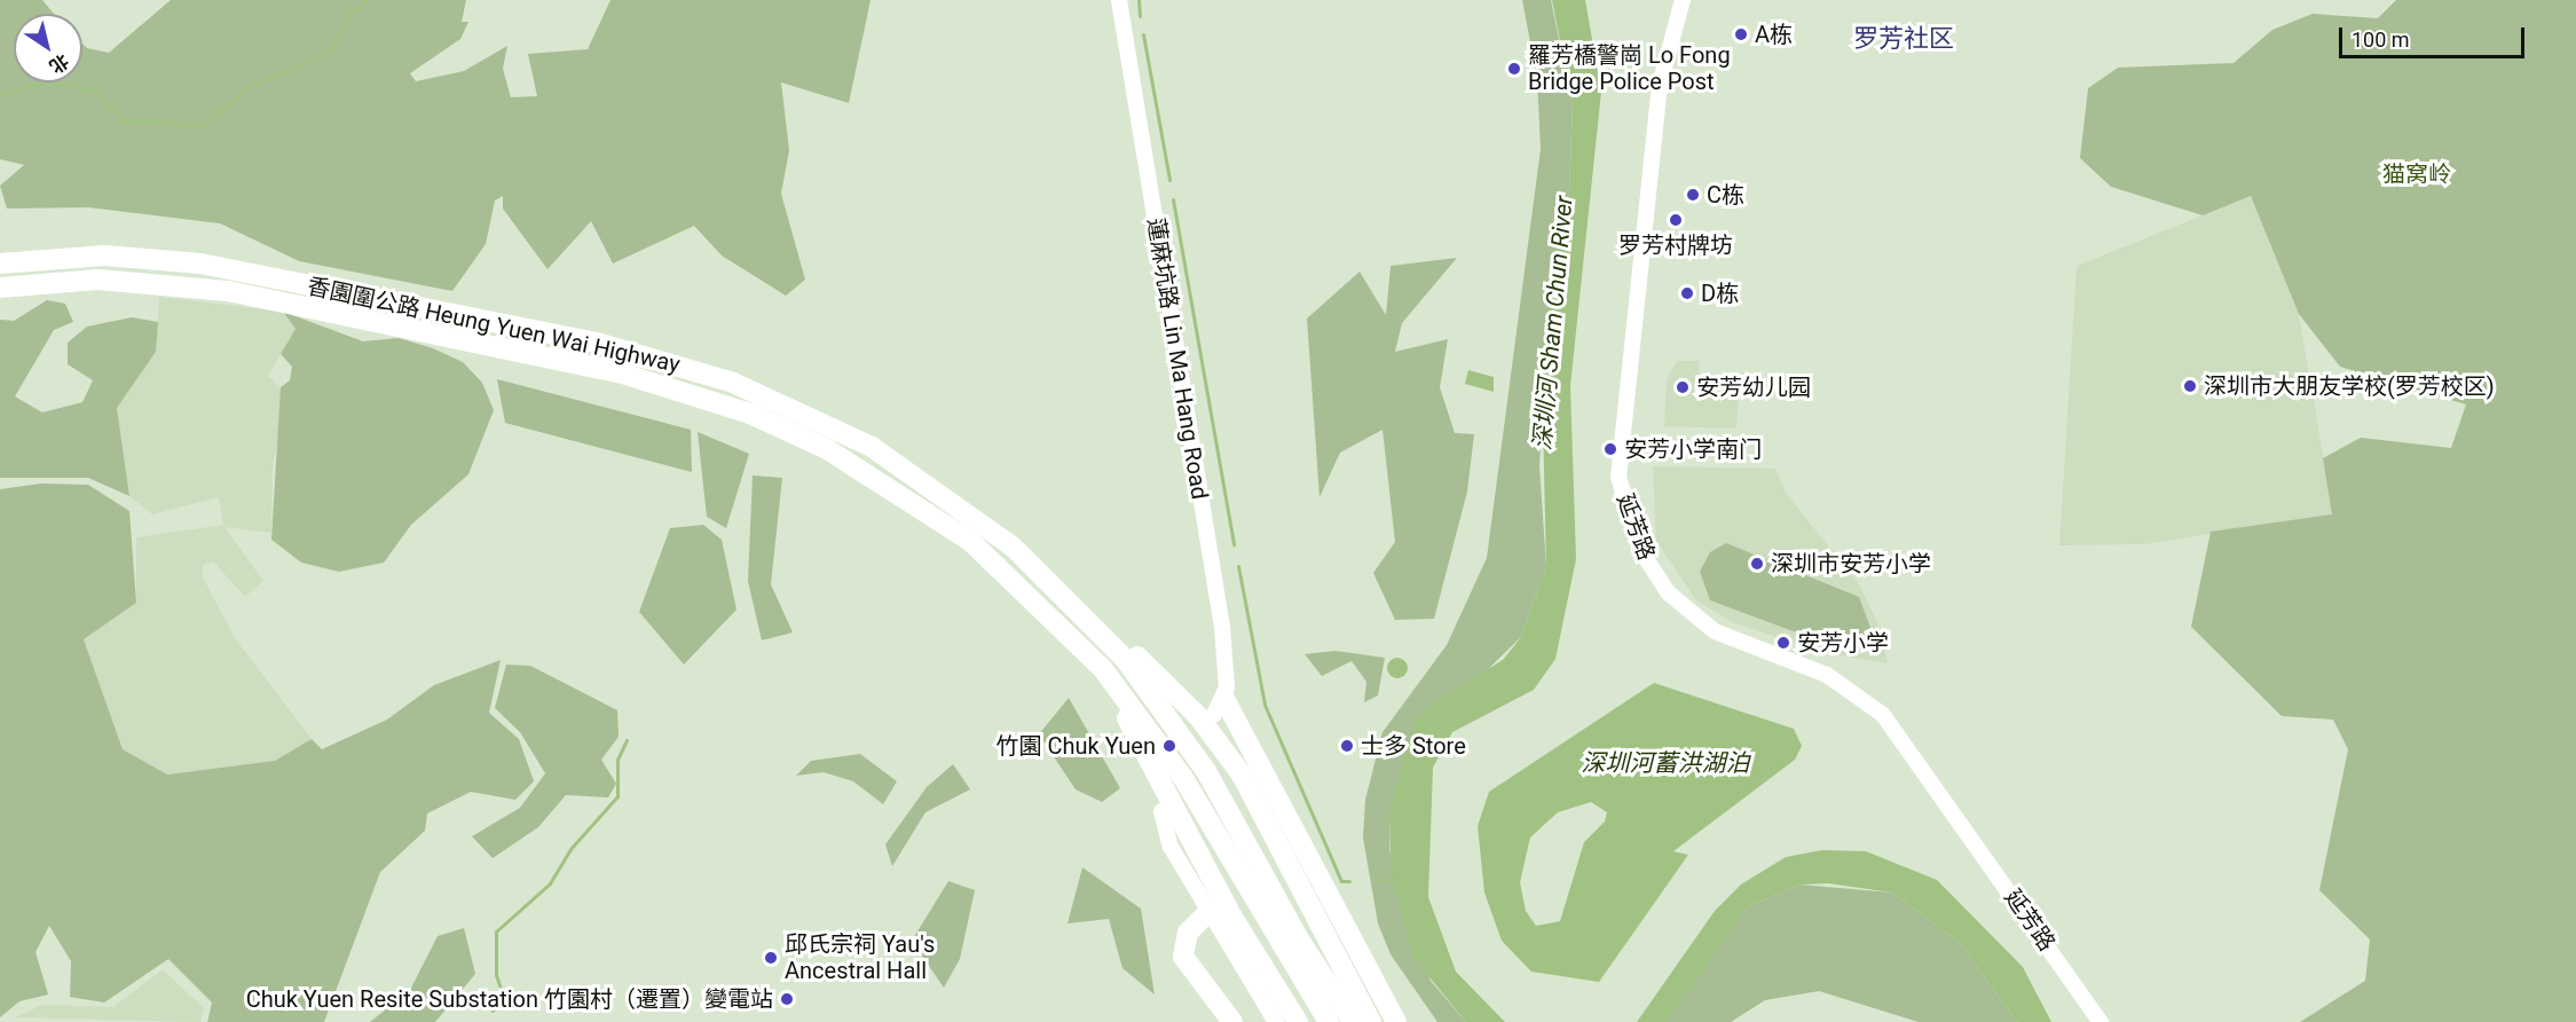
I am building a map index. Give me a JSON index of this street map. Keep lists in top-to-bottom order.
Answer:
{
  "streets": {
    "highway": ["香園圍公路 Heung Yuen Wai Highway"],
    "main road": ["蓮麻坑路 Lin Ma Hang Road", "延芳路"]
  },
  "districts": ["罗芳社区"],
  "water": ["深圳河 Sham Chun River", "深圳河蓄洪湖泊"],
  "parks": ["猫窝岭"],
  "places": [
    "A栋",
    "羅芳橋警崗 Lo Fong Bridge Police Post",
    "C栋",
    "罗芳村牌坊",
    "D栋",
    "深圳市大朋友学校(罗芳校区)",
    "安芳幼儿园",
    "安芳小学南门",
    "深圳市安芳小学",
    "安芳小学",
    "竹園 Chuk Yuen",
    "士多 Store",
    "邱氏宗祠 Yau's Ancestral Hall",
    "Chuk Yuen Resite Substation 竹園村（遷置）變電站"
  ],
  "scale_bar": "100 m",
  "north": "bottom right"
}
